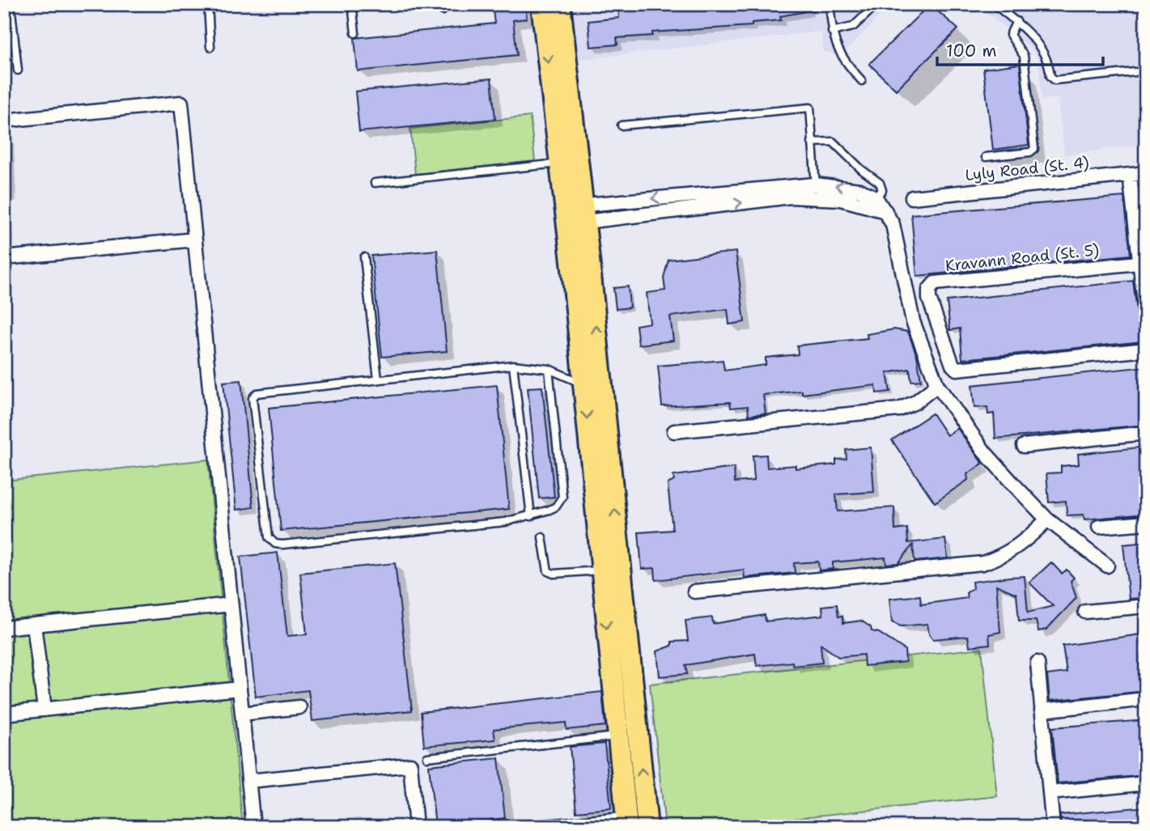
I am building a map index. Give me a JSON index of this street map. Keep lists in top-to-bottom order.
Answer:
{
  "streets": {
    "street": ["Lyly Road (St. 4)", "Kravann Road (St. 5)"]
  },
  "scale_bar": "100 m"
}
